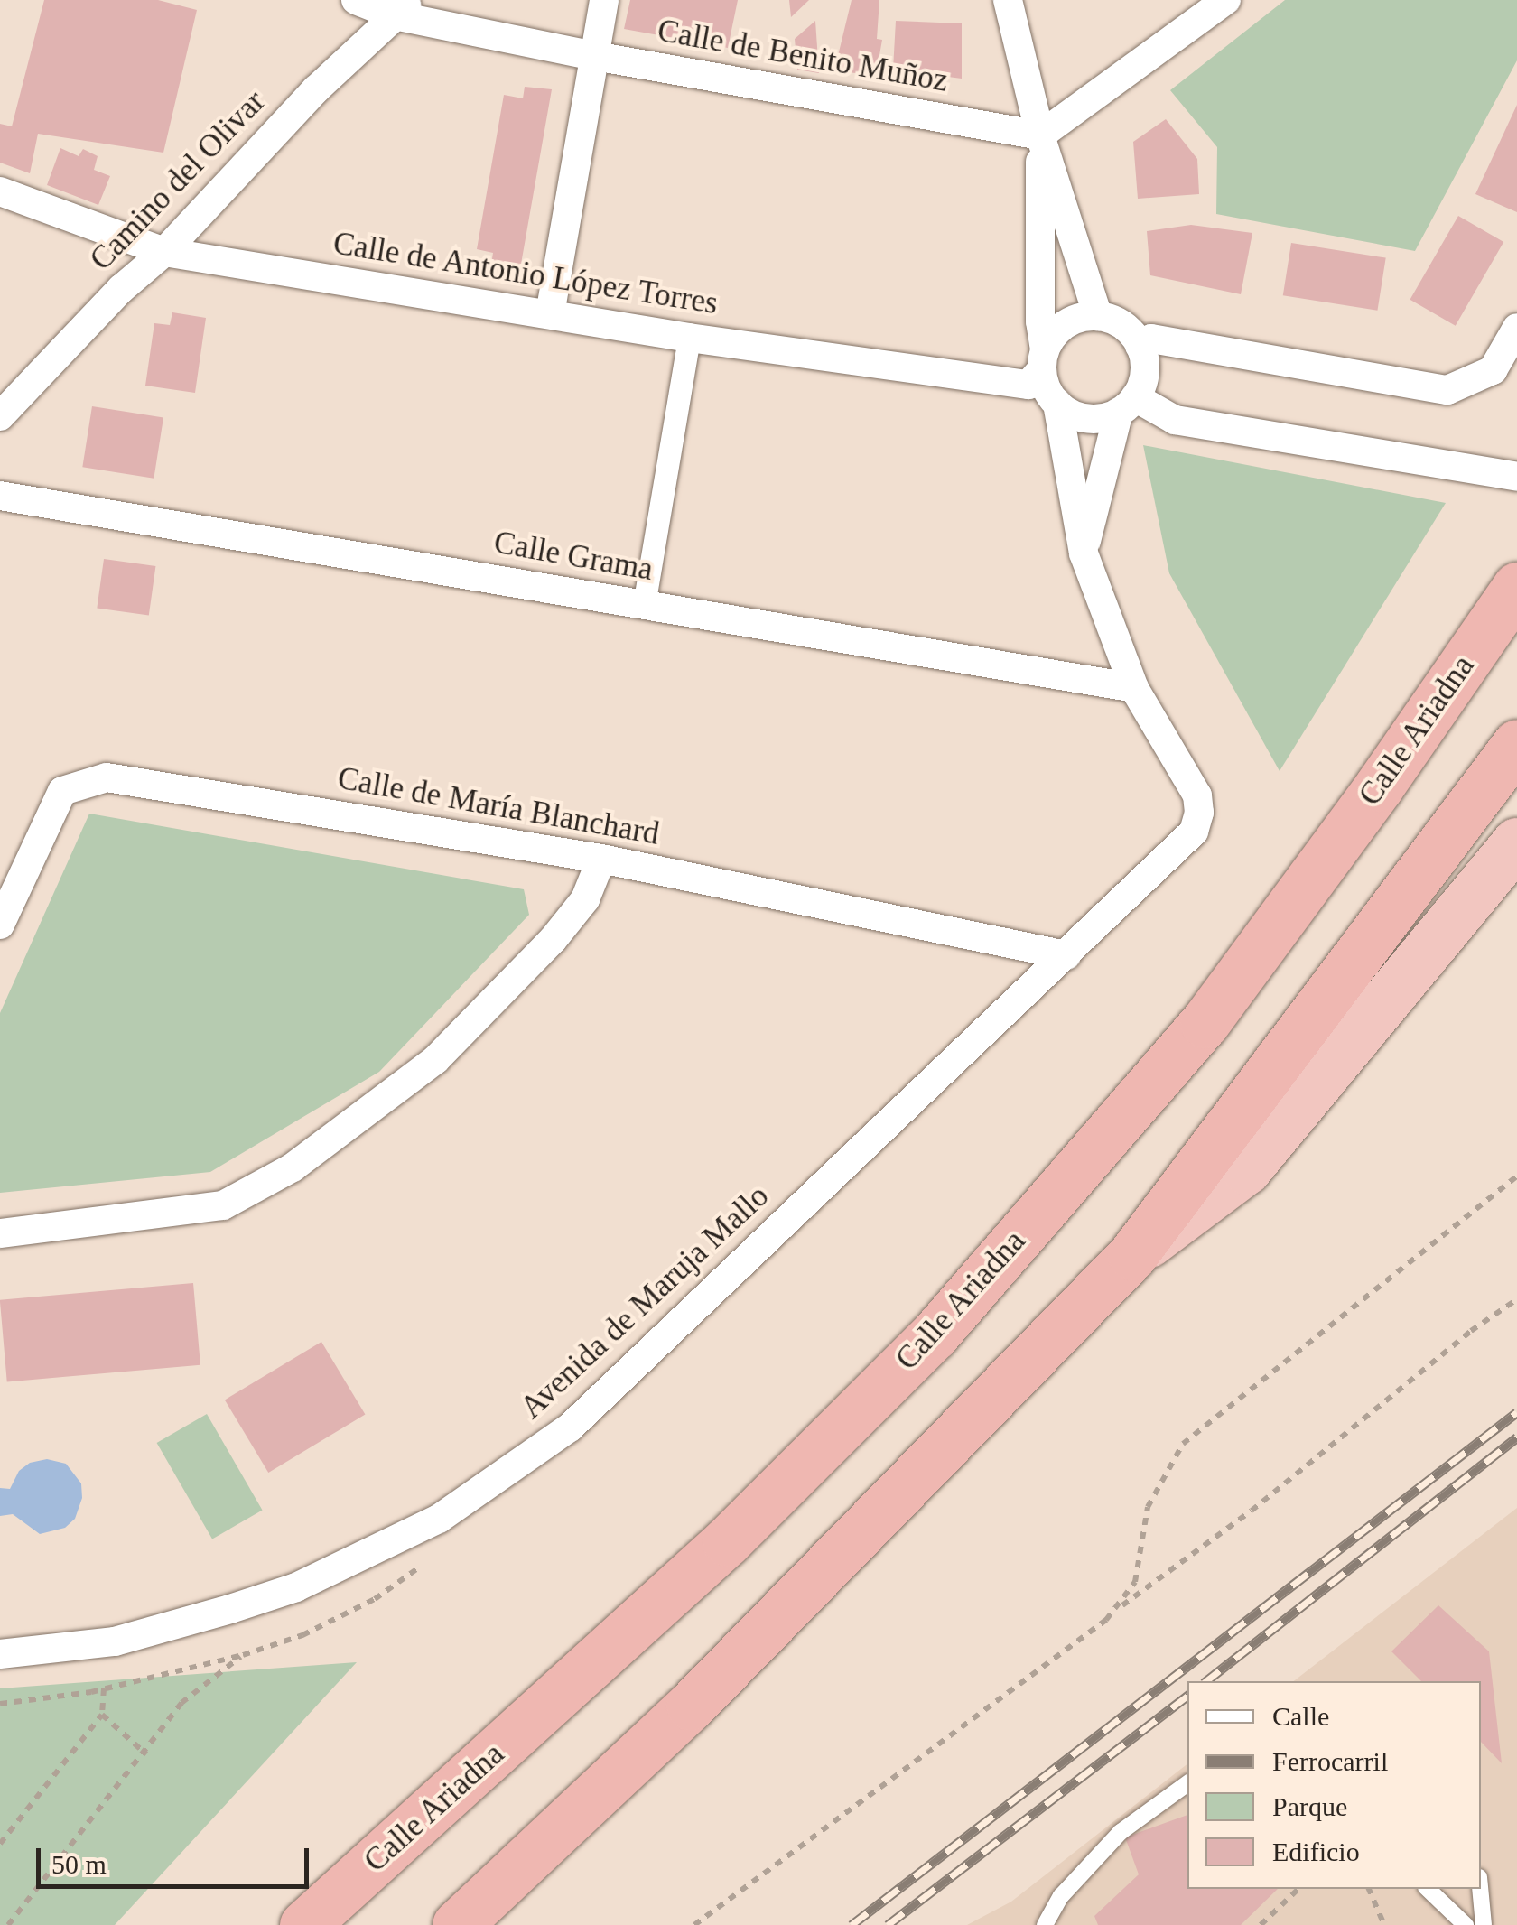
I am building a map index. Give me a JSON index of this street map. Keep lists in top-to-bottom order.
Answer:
{
  "streets": {
    "highway": ["Calle Ariadna"],
    "street": [
      "Calle de Benito Muñoz",
      "Camino del Olivar",
      "Calle de Antonio López Torres",
      "Calle Grama",
      "Calle de María Blanchard",
      "Avenida de Maruja Mallo"
    ]
  },
  "crossings": [
    ["Calle de Benito Muñoz", "Camino del Olivar"],
    ["Camino del Olivar", "Calle de Antonio López Torres"],
    ["Calle de Antonio López Torres", "Avenida de Maruja Mallo"],
    ["Calle Grama", "Avenida de Maruja Mallo"],
    ["Calle de María Blanchard", "Avenida de Maruja Mallo"]
  ],
  "legend": [
    "Calle",
    "Ferrocarril",
    "Parque",
    "Edificio"
  ],
  "scale_bar": "50 m"
}
